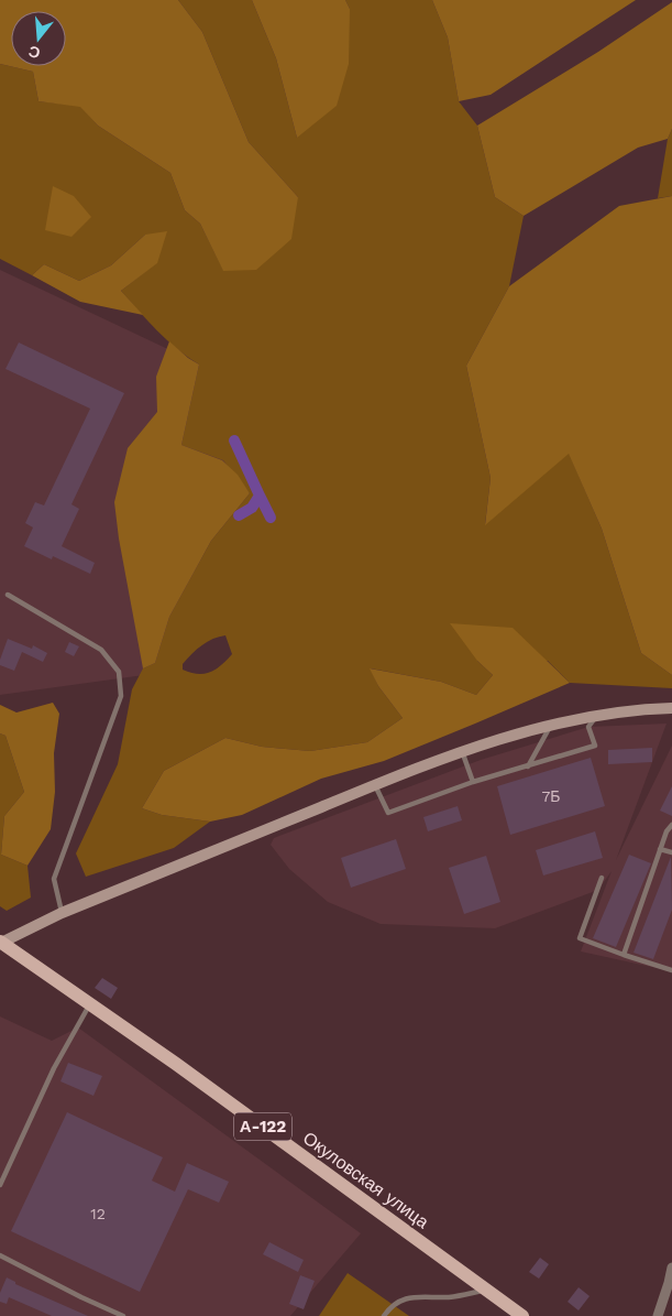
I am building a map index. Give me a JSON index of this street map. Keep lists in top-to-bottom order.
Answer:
{
  "streets": {
    "main road": ["А-122", "Окуловская улица"]
  },
  "house_numbers": ["7Б", "12"],
  "north": "bottom"
}
